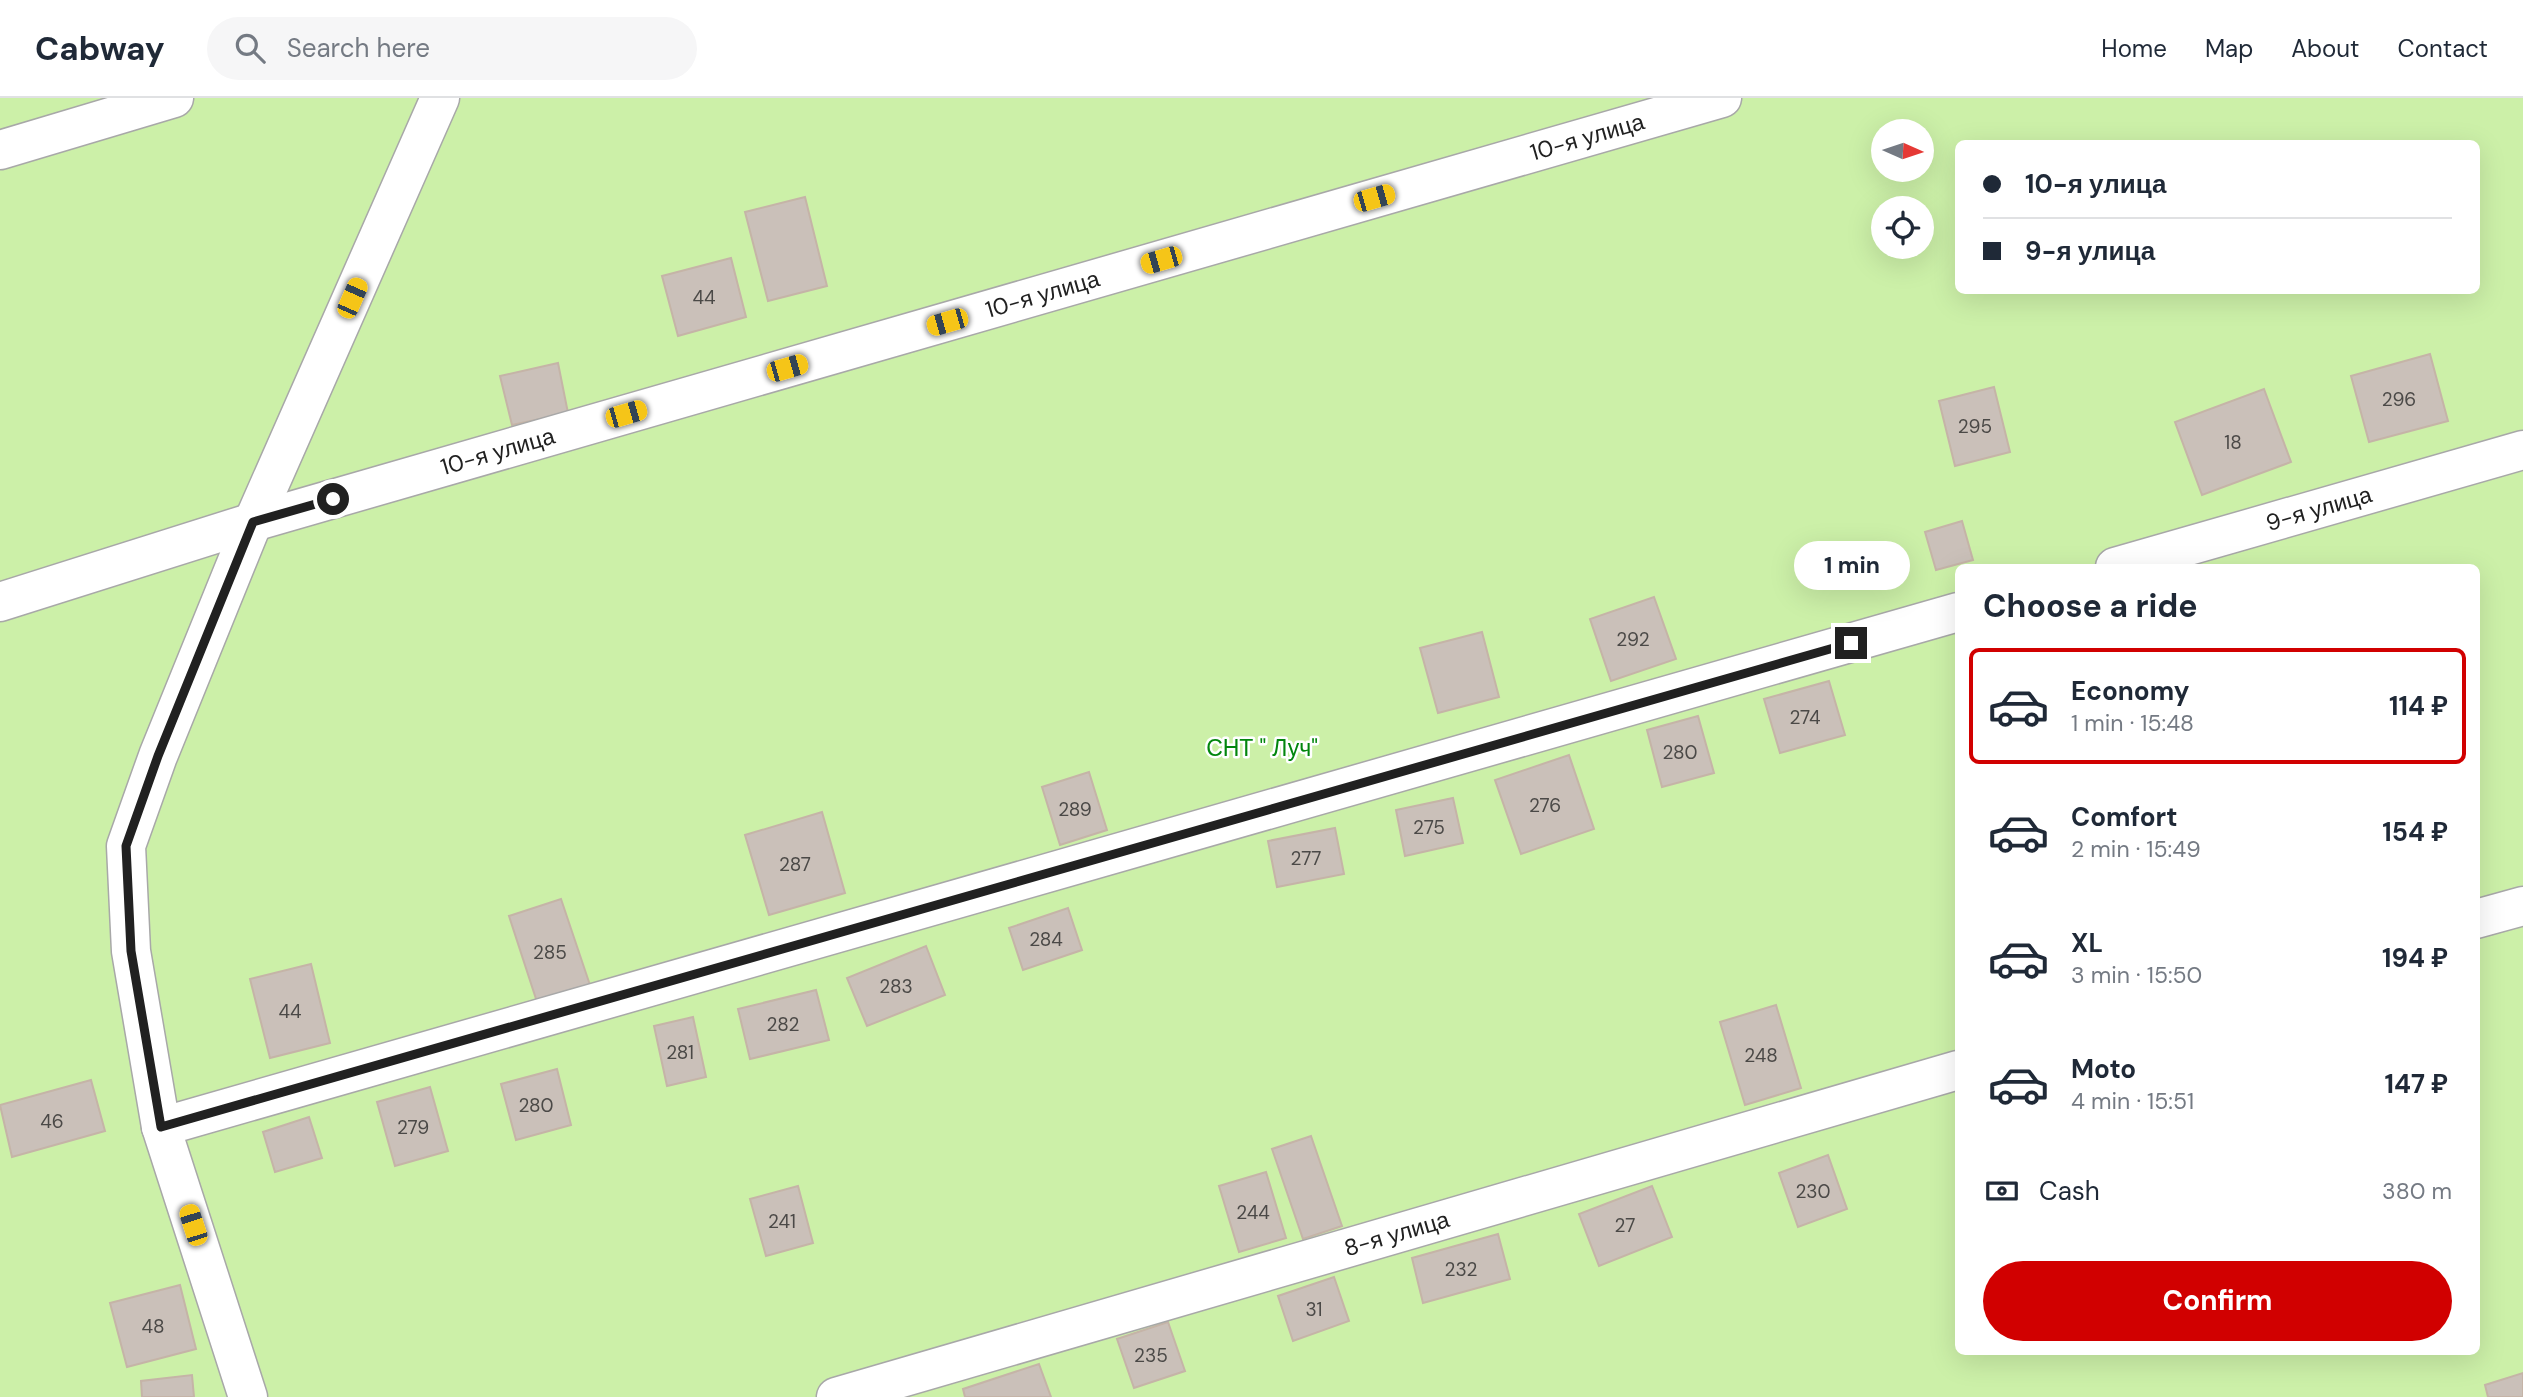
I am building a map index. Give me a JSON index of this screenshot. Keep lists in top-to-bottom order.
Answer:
{
  "streets": {
    "street": ["10-я улица", "9-я улица", "8-я улица"]
  },
  "parks": ["СНТ \" Луч\""],
  "house_numbers": [
    "44",
    "296",
    "295",
    "18",
    "292",
    "274",
    "280",
    "276",
    "289",
    "275",
    "277",
    "287",
    "284",
    "285",
    "283",
    "44",
    "282",
    "281",
    "248",
    "280",
    "46",
    "279",
    "230",
    "244",
    "241",
    "27",
    "232",
    "31",
    "48",
    "235"
  ],
  "north": "right",
  "page": {
    "header": "Cabway",
    "search": "Search here",
    "nav": [
      "Home",
      "Map",
      "About",
      "Contact"
    ],
    "banner": ["10-я улица", "9-я улица"],
    "bubble": "1 min",
    "heading": "Choose a ride",
    "list": [
      {
        "name": "Economy",
        "note": "1 min · 15:48",
        "value": "114 ₽"
      },
      {
        "name": "Comfort",
        "note": "2 min · 15:49",
        "value": "154 ₽"
      },
      {
        "name": "XL",
        "note": "3 min · 15:50",
        "value": "194 ₽"
      },
      {
        "name": "Moto",
        "note": "4 min · 15:51",
        "value": "147 ₽"
      }
    ],
    "pay": ["Cash", "380 m"],
    "buttons": "Confirm"
  }
}
